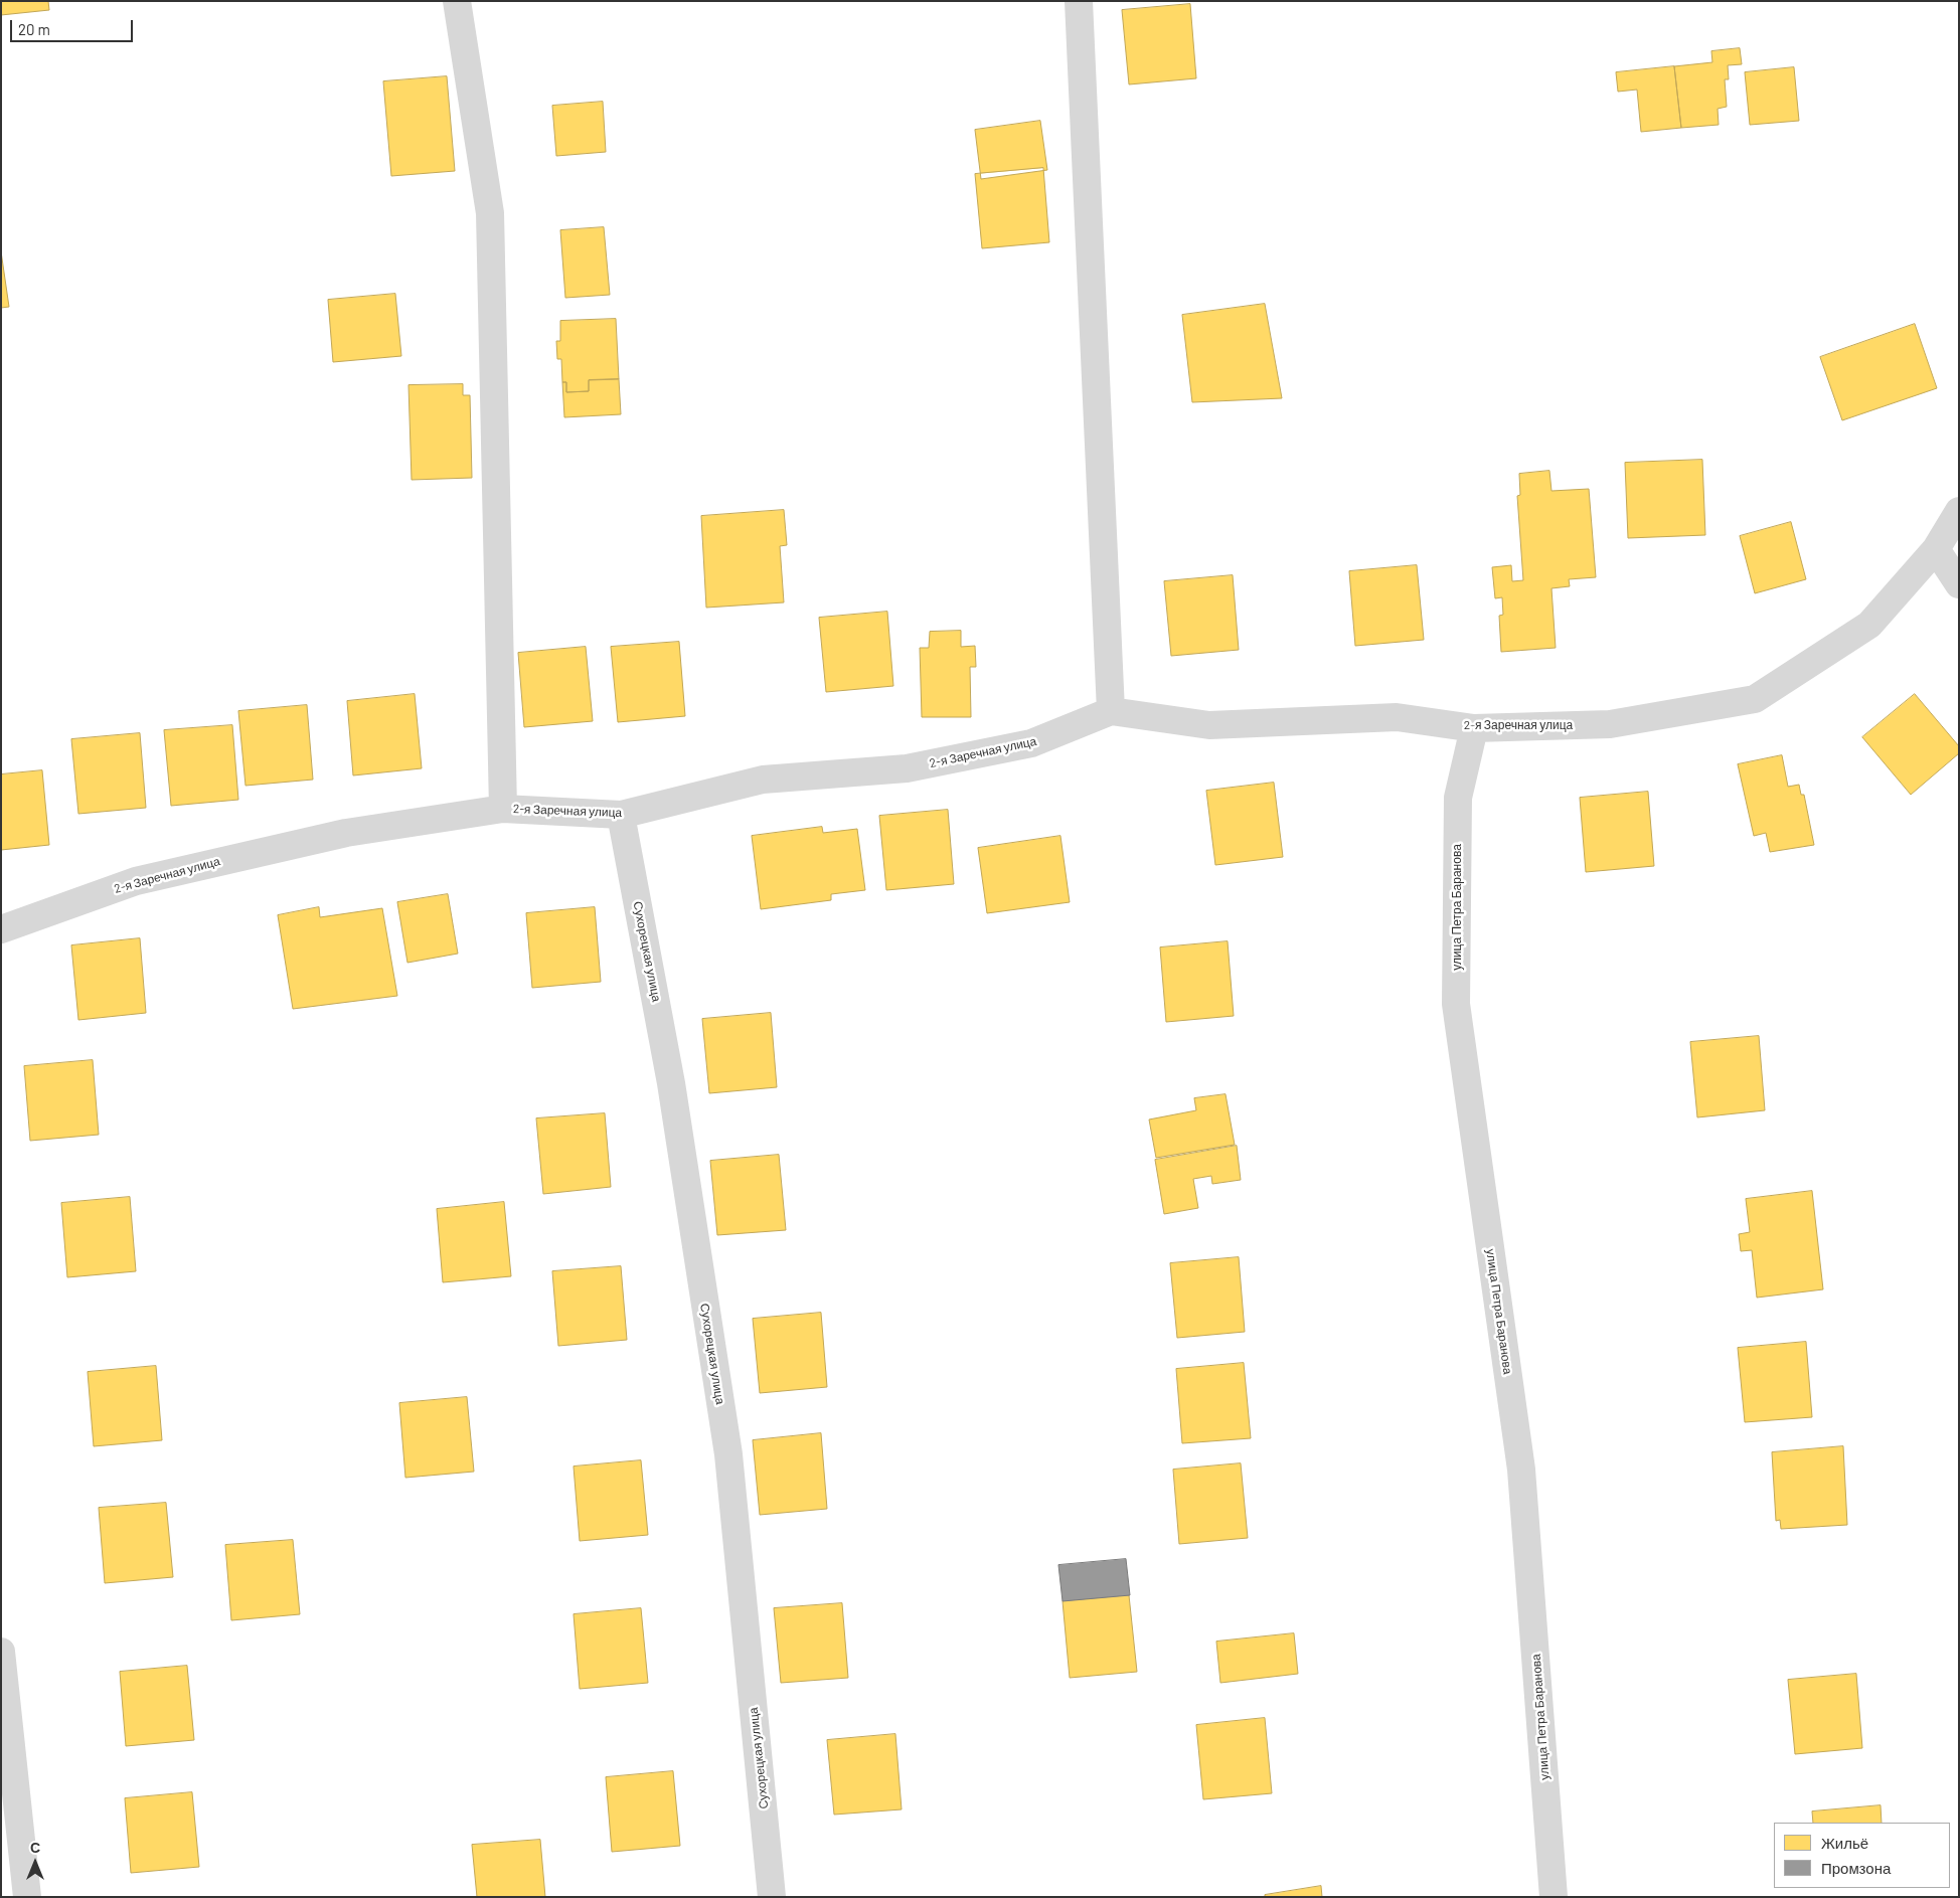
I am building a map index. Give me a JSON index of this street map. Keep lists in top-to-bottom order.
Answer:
{
  "streets": {
    "street": ["2-я Заречная улица", "улица Петра Баранова", "Сухорецкая улица"]
  },
  "crossings": [
    ["2-я Заречная улица", "улица Петра Баранова"],
    ["2-я Заречная улица", "Сухорецкая улица"]
  ],
  "legend": ["Жильё", "Промзона"],
  "scale_bar": "20 m",
  "north": "top"
}
